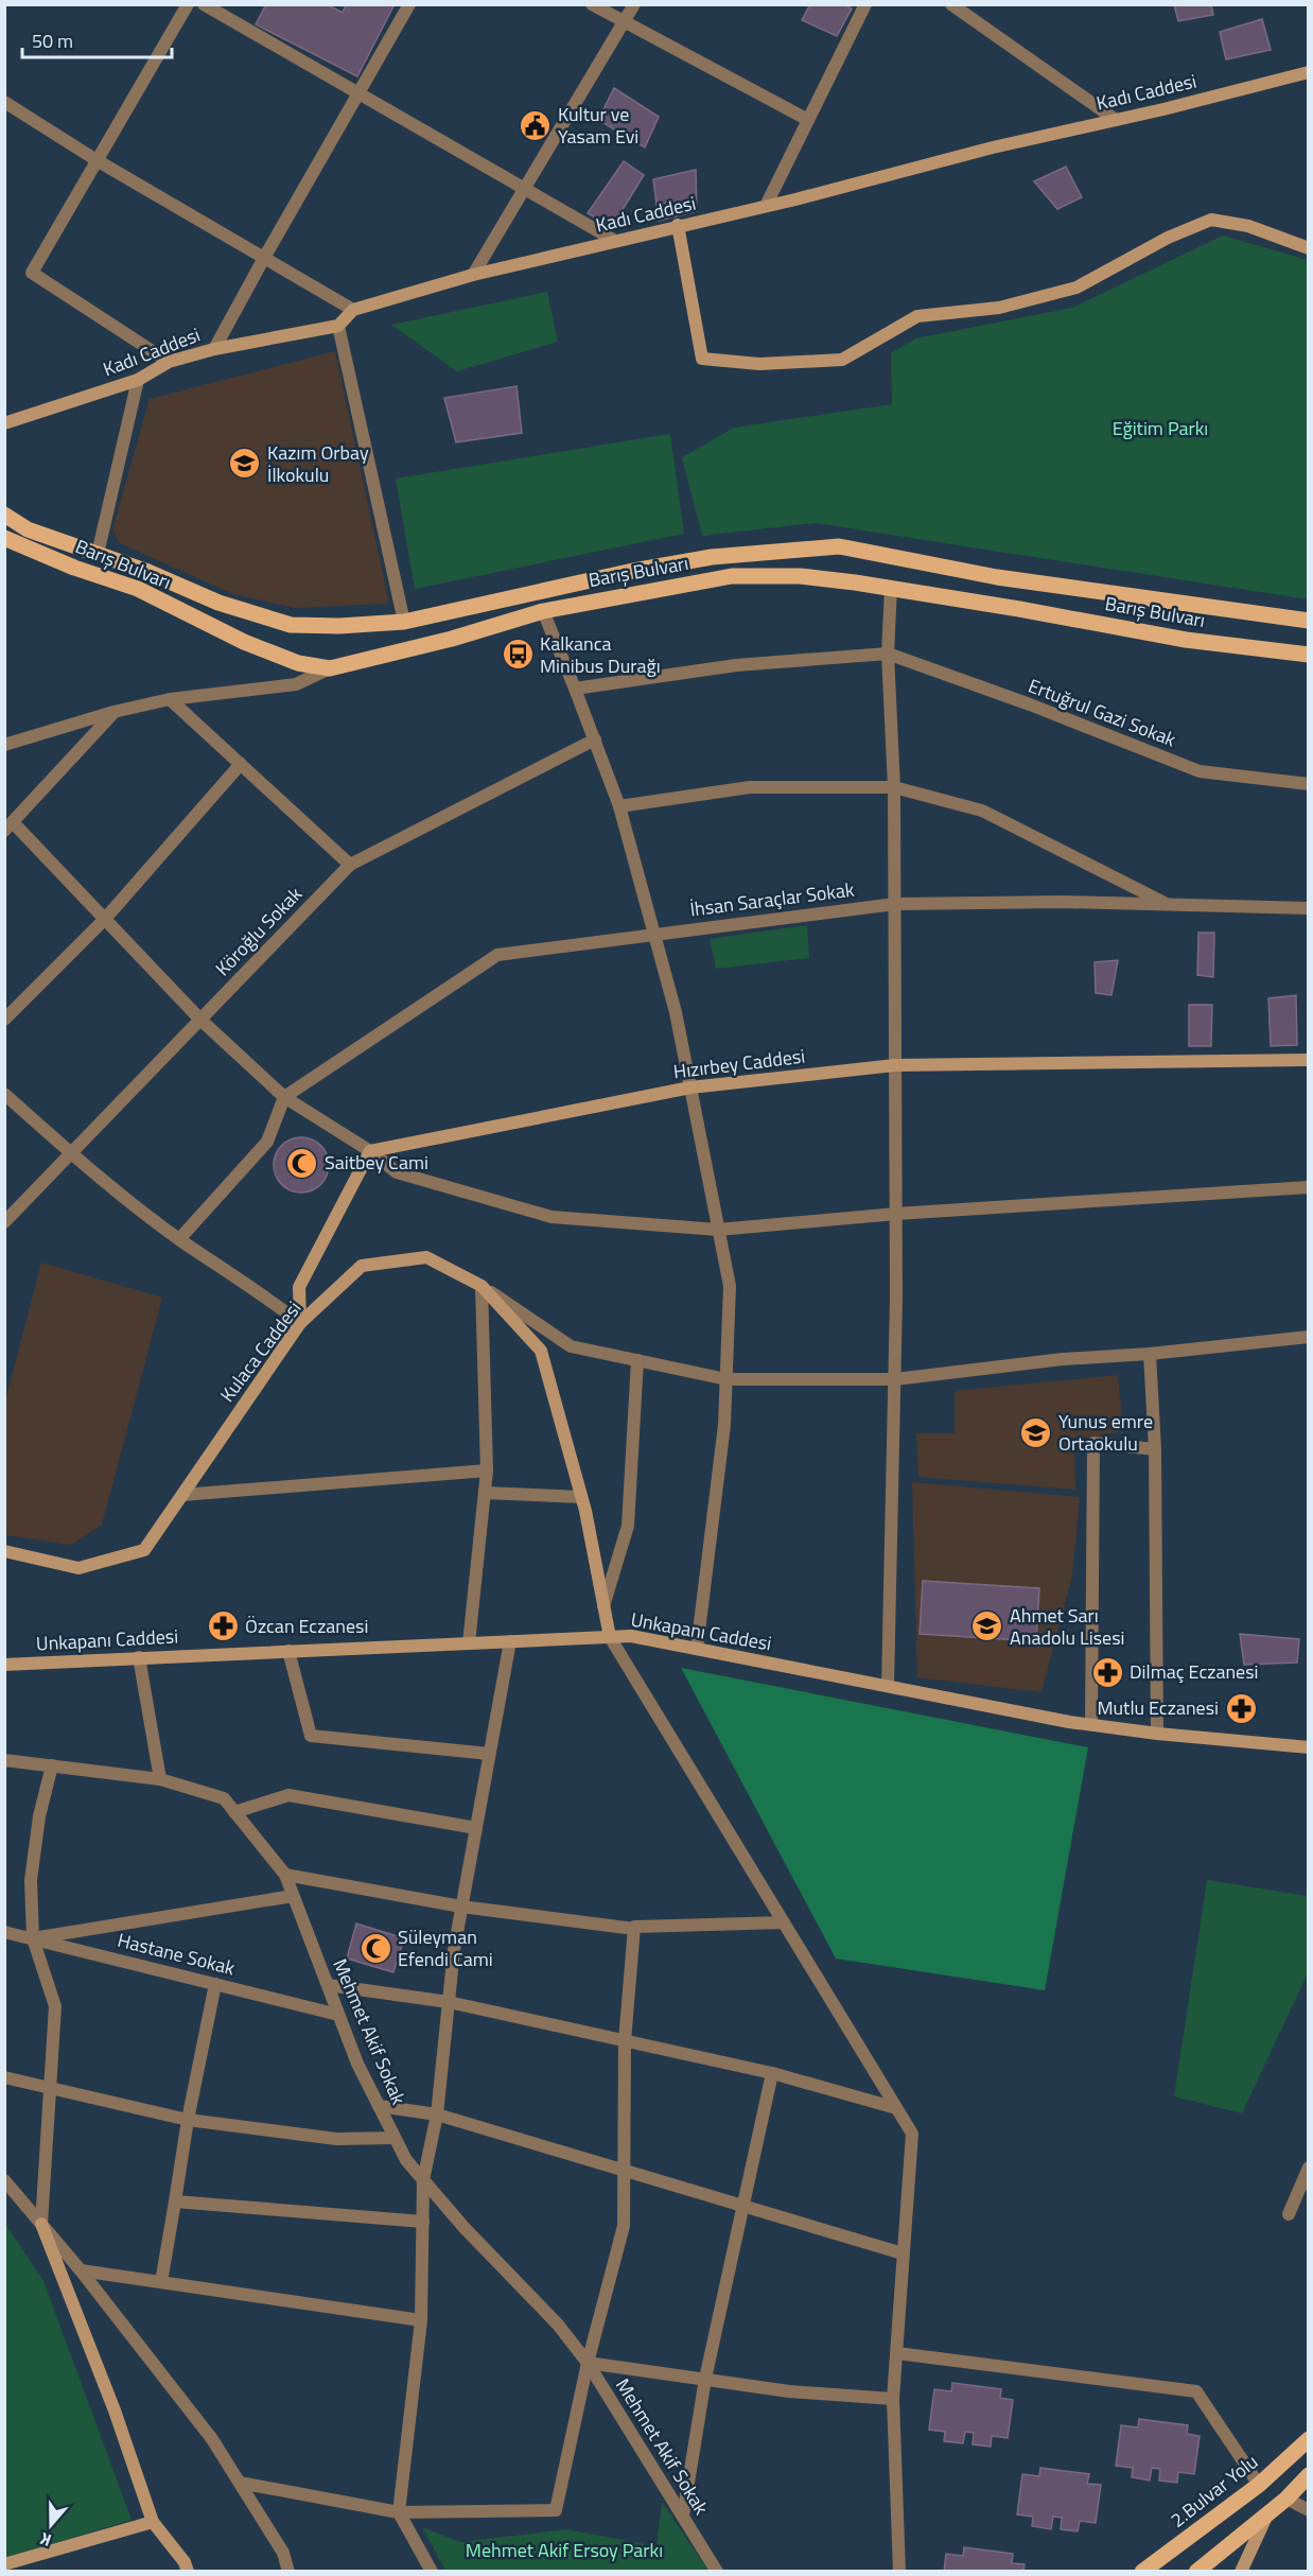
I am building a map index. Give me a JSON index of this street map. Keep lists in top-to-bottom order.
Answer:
{
  "streets": {
    "main road": [
      "Kadı Caddesi",
      "Barış Bulvarı",
      "Hızırbey Caddesi",
      "Kulaca Caddesi",
      "Unkapanı Caddesi",
      "2.Bulvar Yolu"
    ],
    "street": [
      "Ertuğrul Gazi Sokak",
      "İhsan Saraçlar Sokak",
      "Köroğlu Sokak",
      "Hastane Sokak",
      "Mehmet Akif Sokak"
    ]
  },
  "crossings": [
    ["Kulaca Caddesi", "Unkapanı Caddesi"],
    ["Hastane Sokak", "Mehmet Akif Sokak"]
  ],
  "parks": ["Eğitim Parkı", "Mehmet Akif Ersoy Parkı"],
  "places": {
    "public building": ["Kultur ve Yasam Evi"],
    "school or university": ["Kazım Orbay İlkokulu", "Yunus emre Ortaokulu", "Ahmet Sarı Anadolu Lisesi"],
    "bus stop": ["Kalkanca Minibus Durağı"],
    "mosque": ["Saitbey Cami", "Süleyman Efendi Cami"],
    "pharmacy": ["Özcan Eczanesi", "Dilmaç Eczanesi", "Mutlu Eczanesi"]
  },
  "scale_bar": "50 m",
  "north": "bottom"
}
